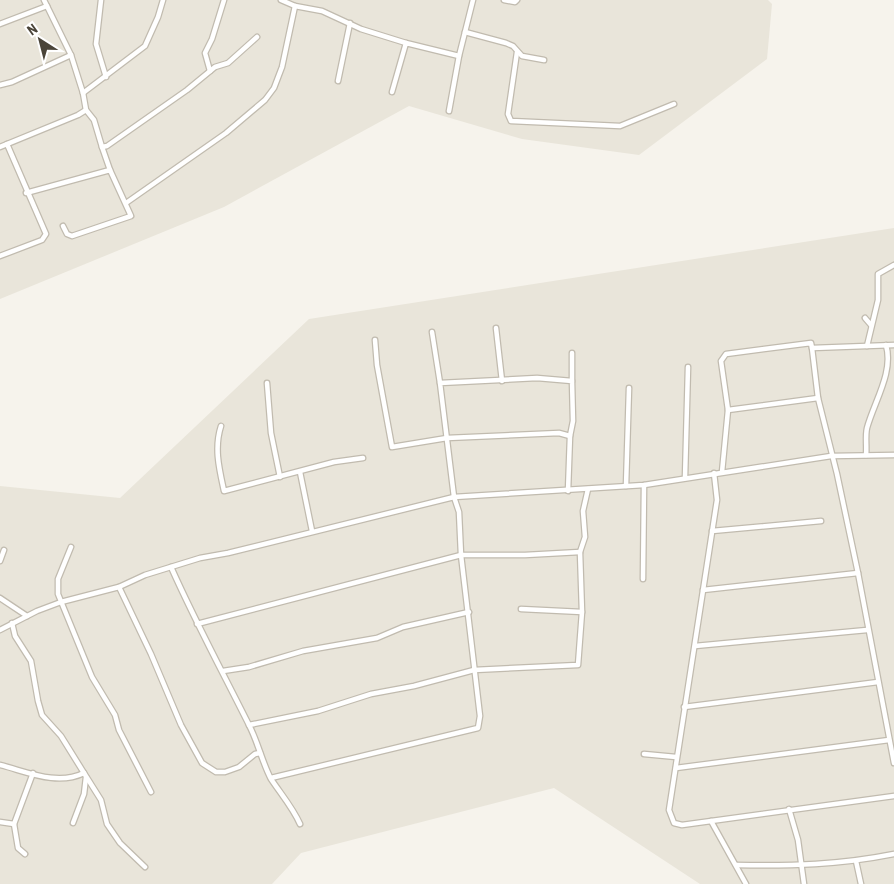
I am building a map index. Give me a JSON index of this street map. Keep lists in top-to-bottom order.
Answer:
{
  "north": "top left"
}
